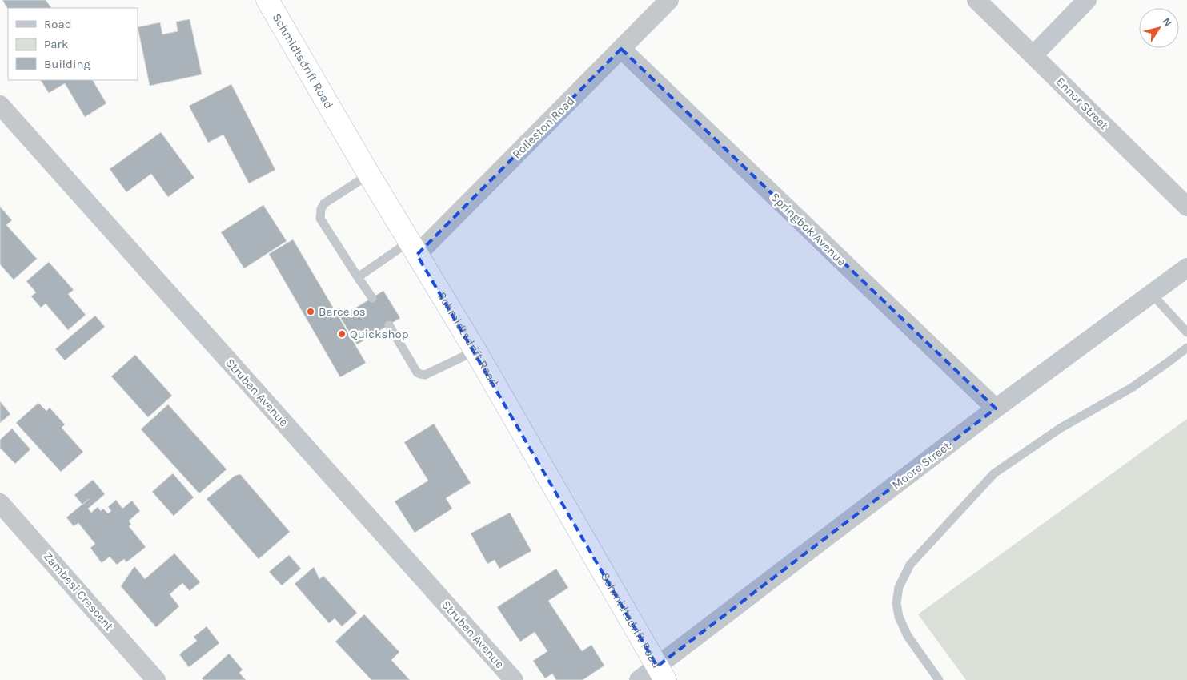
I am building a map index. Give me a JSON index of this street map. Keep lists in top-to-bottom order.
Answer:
{
  "streets": {
    "highway": ["Schmidtsdrift Road"],
    "street": [
      "Ennor Street",
      "Rolleston Road",
      "Springbok Avenue",
      "Struben Avenue",
      "Moore Street",
      "Zambesi Crescent"
    ]
  },
  "crossings": [
    ["Schmidtsdrift Road", "Rolleston Road"],
    ["Schmidtsdrift Road", "Moore Street"],
    ["Rolleston Road", "Springbok Avenue"],
    ["Springbok Avenue", "Moore Street"]
  ],
  "places": ["Barcelos", "Quickshop"],
  "legend": ["Road", "Park", "Building"],
  "north": "top right"
}
